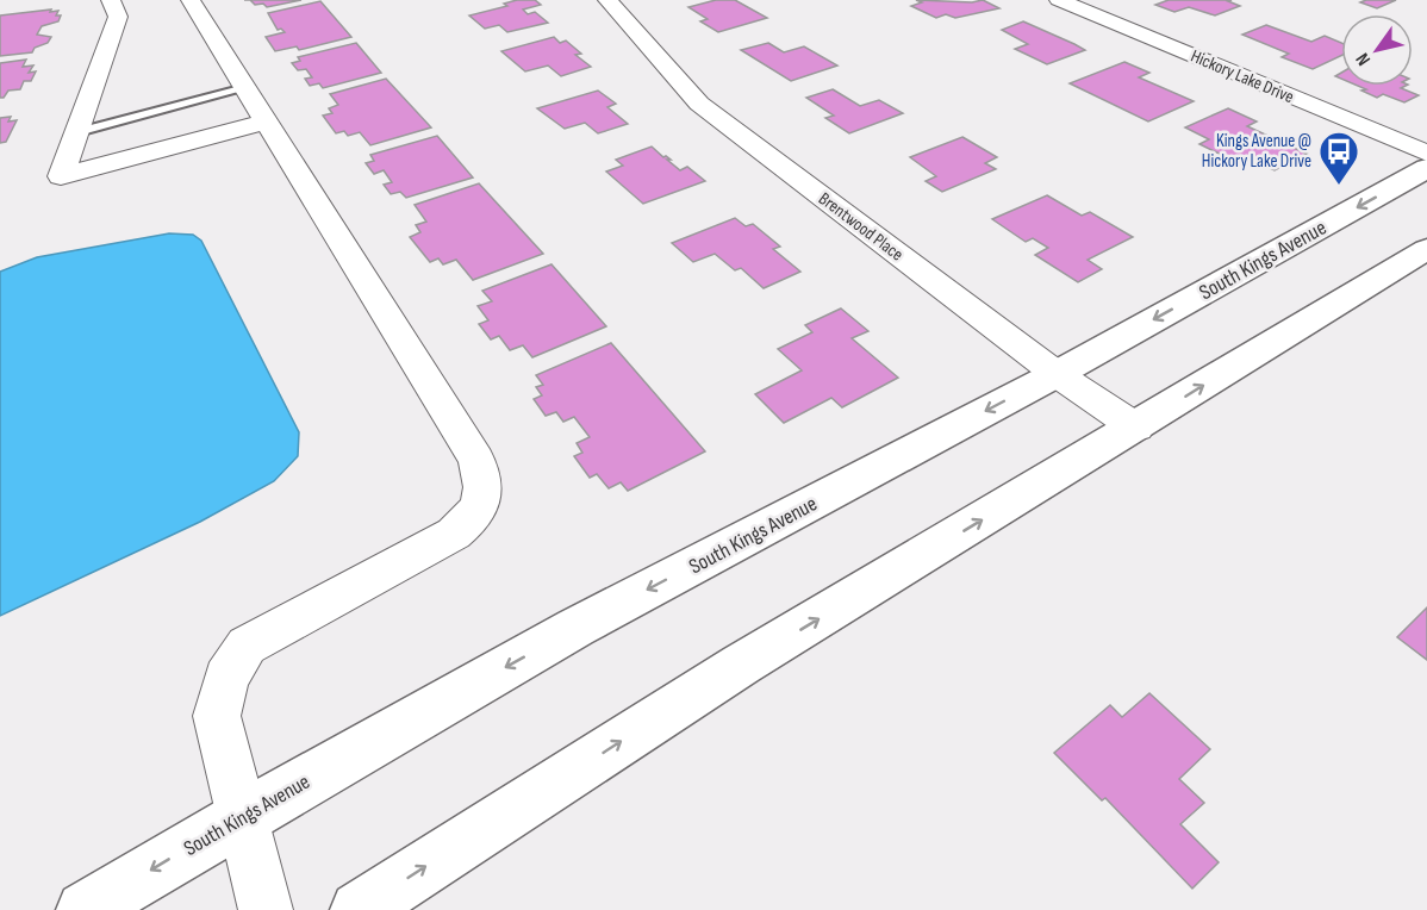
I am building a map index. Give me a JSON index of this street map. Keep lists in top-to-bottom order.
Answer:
{
  "streets": {
    "main road": ["South Kings Avenue"],
    "street": ["Hickory Lake Drive", "Brentwood Place"]
  },
  "crossings": [
    ["Brentwood Place", "South Kings Avenue"]
  ],
  "places": {
    "bus stop": ["Kings Avenue @ Hickory Lake Drive"]
  },
  "north": "bottom left"
}
